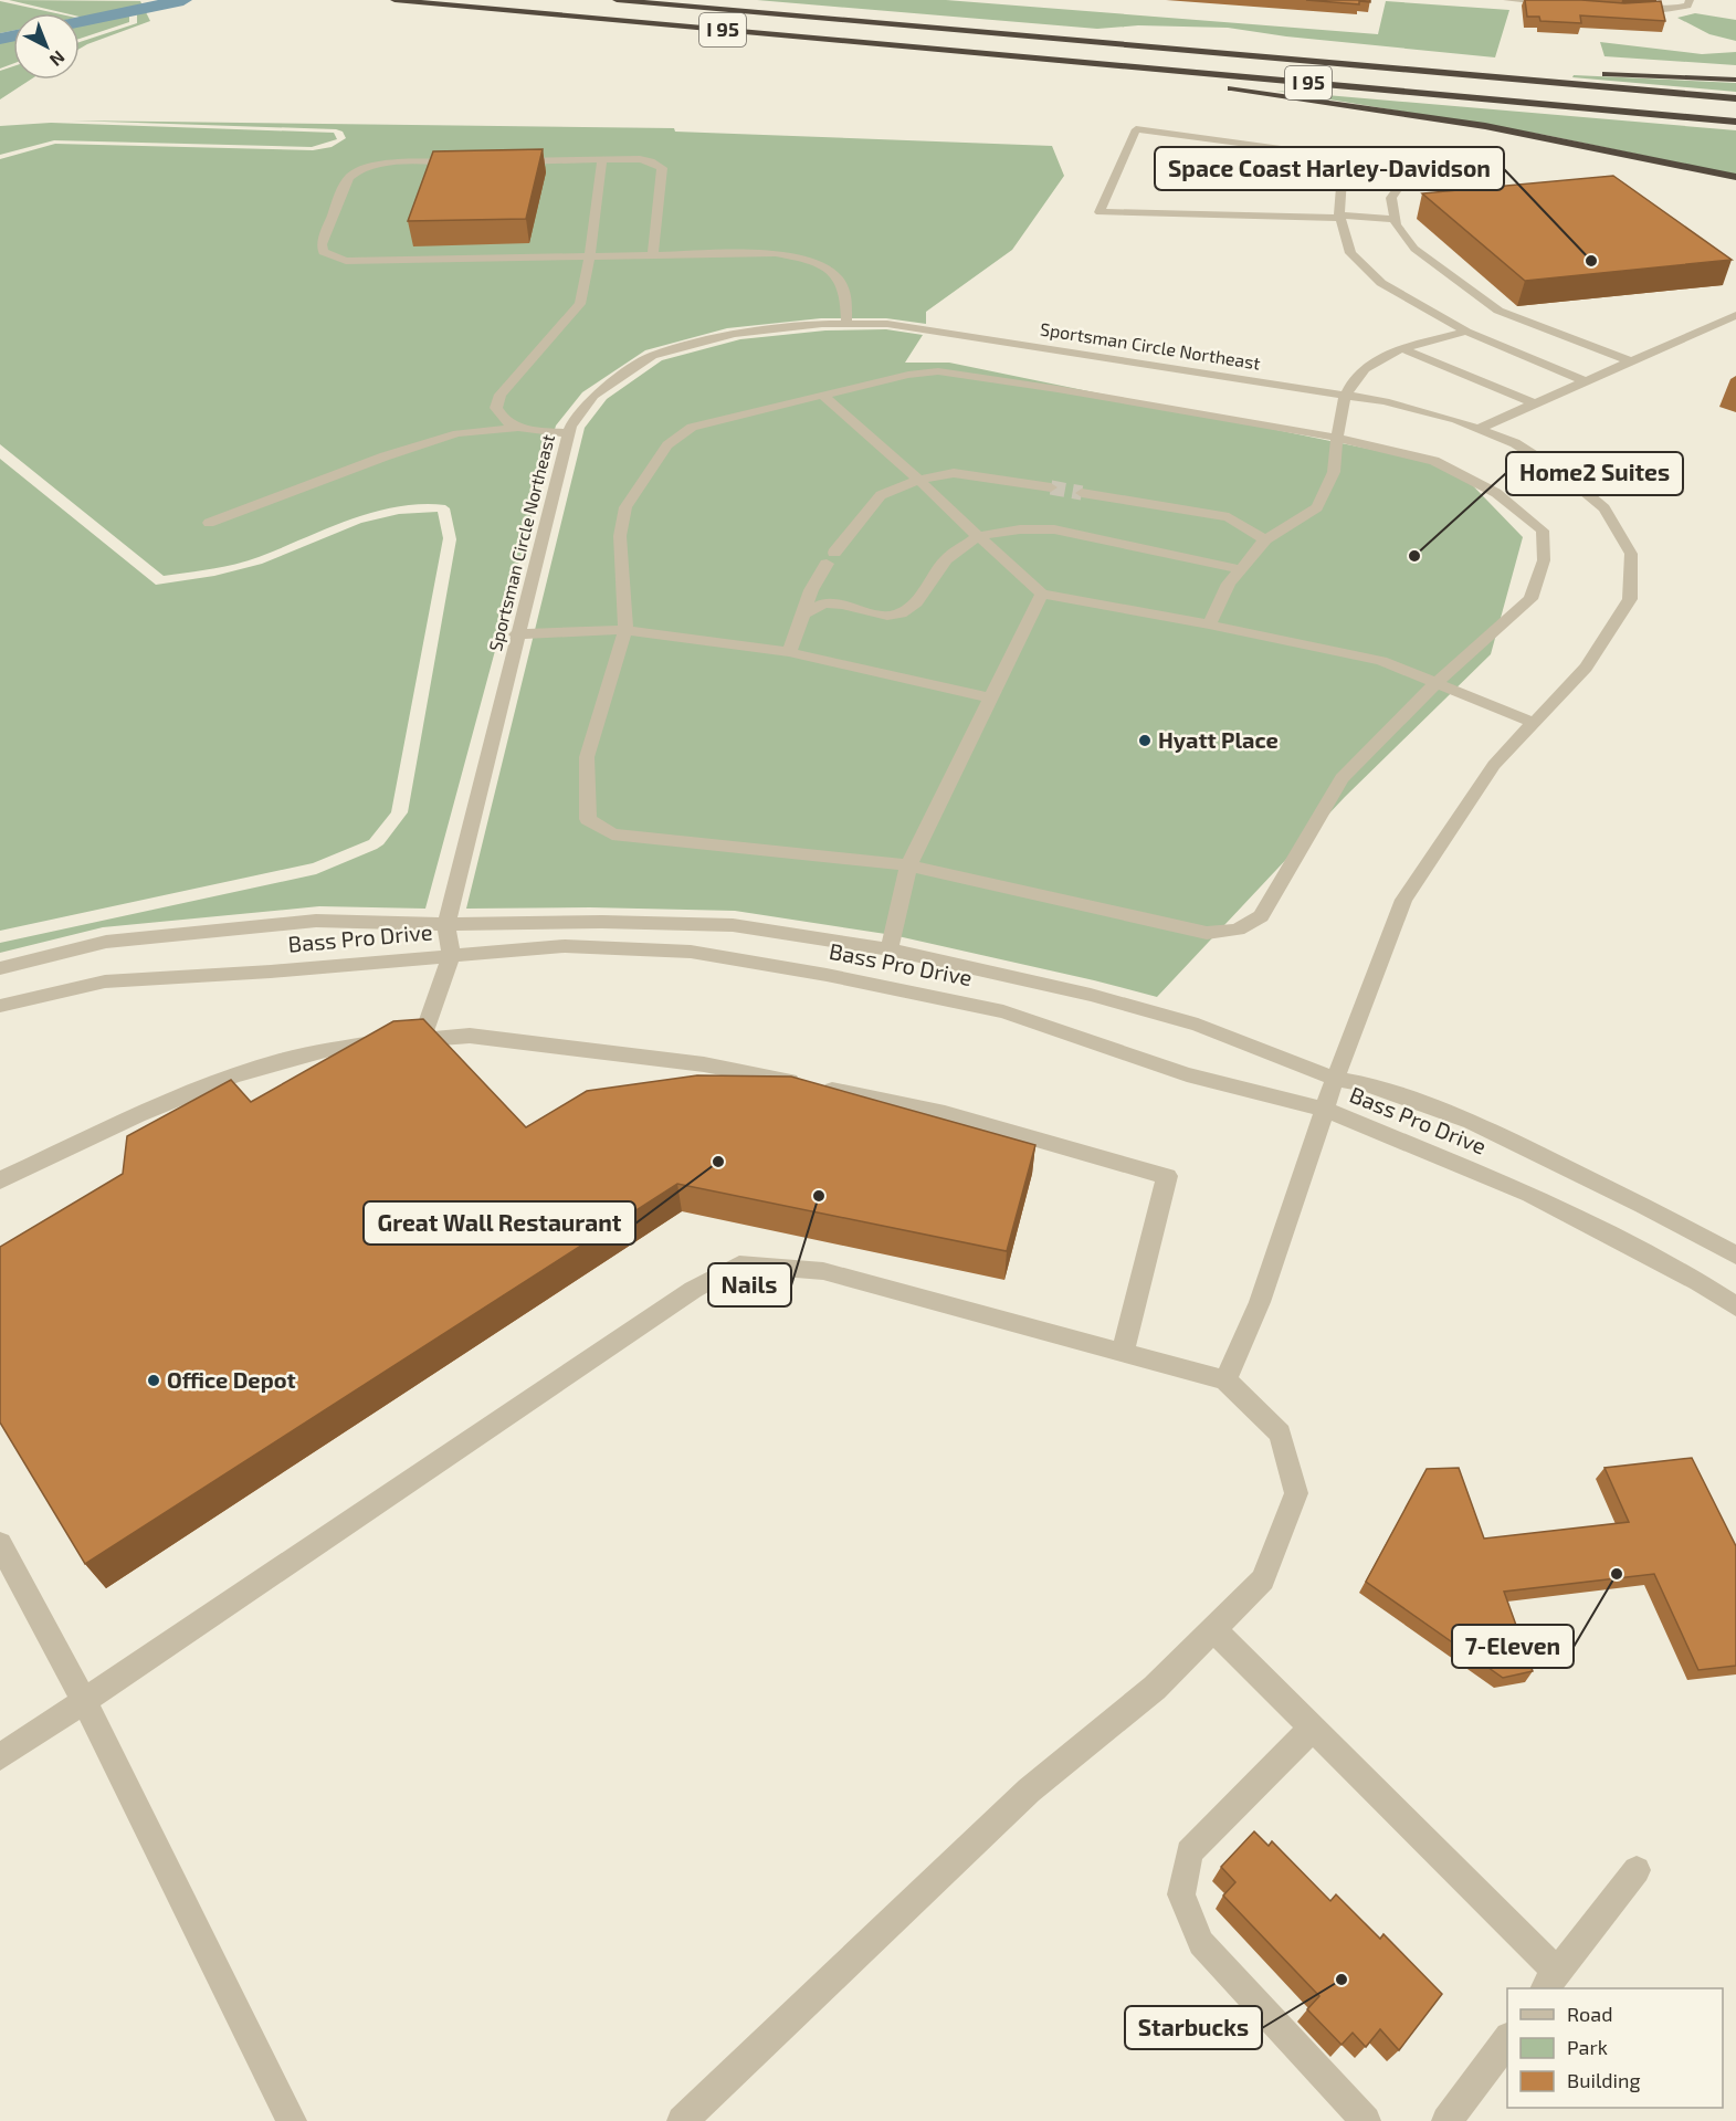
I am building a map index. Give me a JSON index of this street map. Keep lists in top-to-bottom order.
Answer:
{
  "streets": {
    "highway": ["I 95"],
    "street": ["Sportsman Circle Northeast", "Bass Pro Drive"]
  },
  "crossings": [
    ["Sportsman Circle Northeast", "Bass Pro Drive"]
  ],
  "places": [
    "Space Coast Harley-Davidson",
    "Home2 Suites",
    "Hyatt Place",
    "Great Wall Restaurant",
    "Nails",
    "Office Depot",
    "7-Eleven",
    "Starbucks"
  ],
  "legend": ["Road", "Park", "Building"],
  "north": "bottom right"
}
